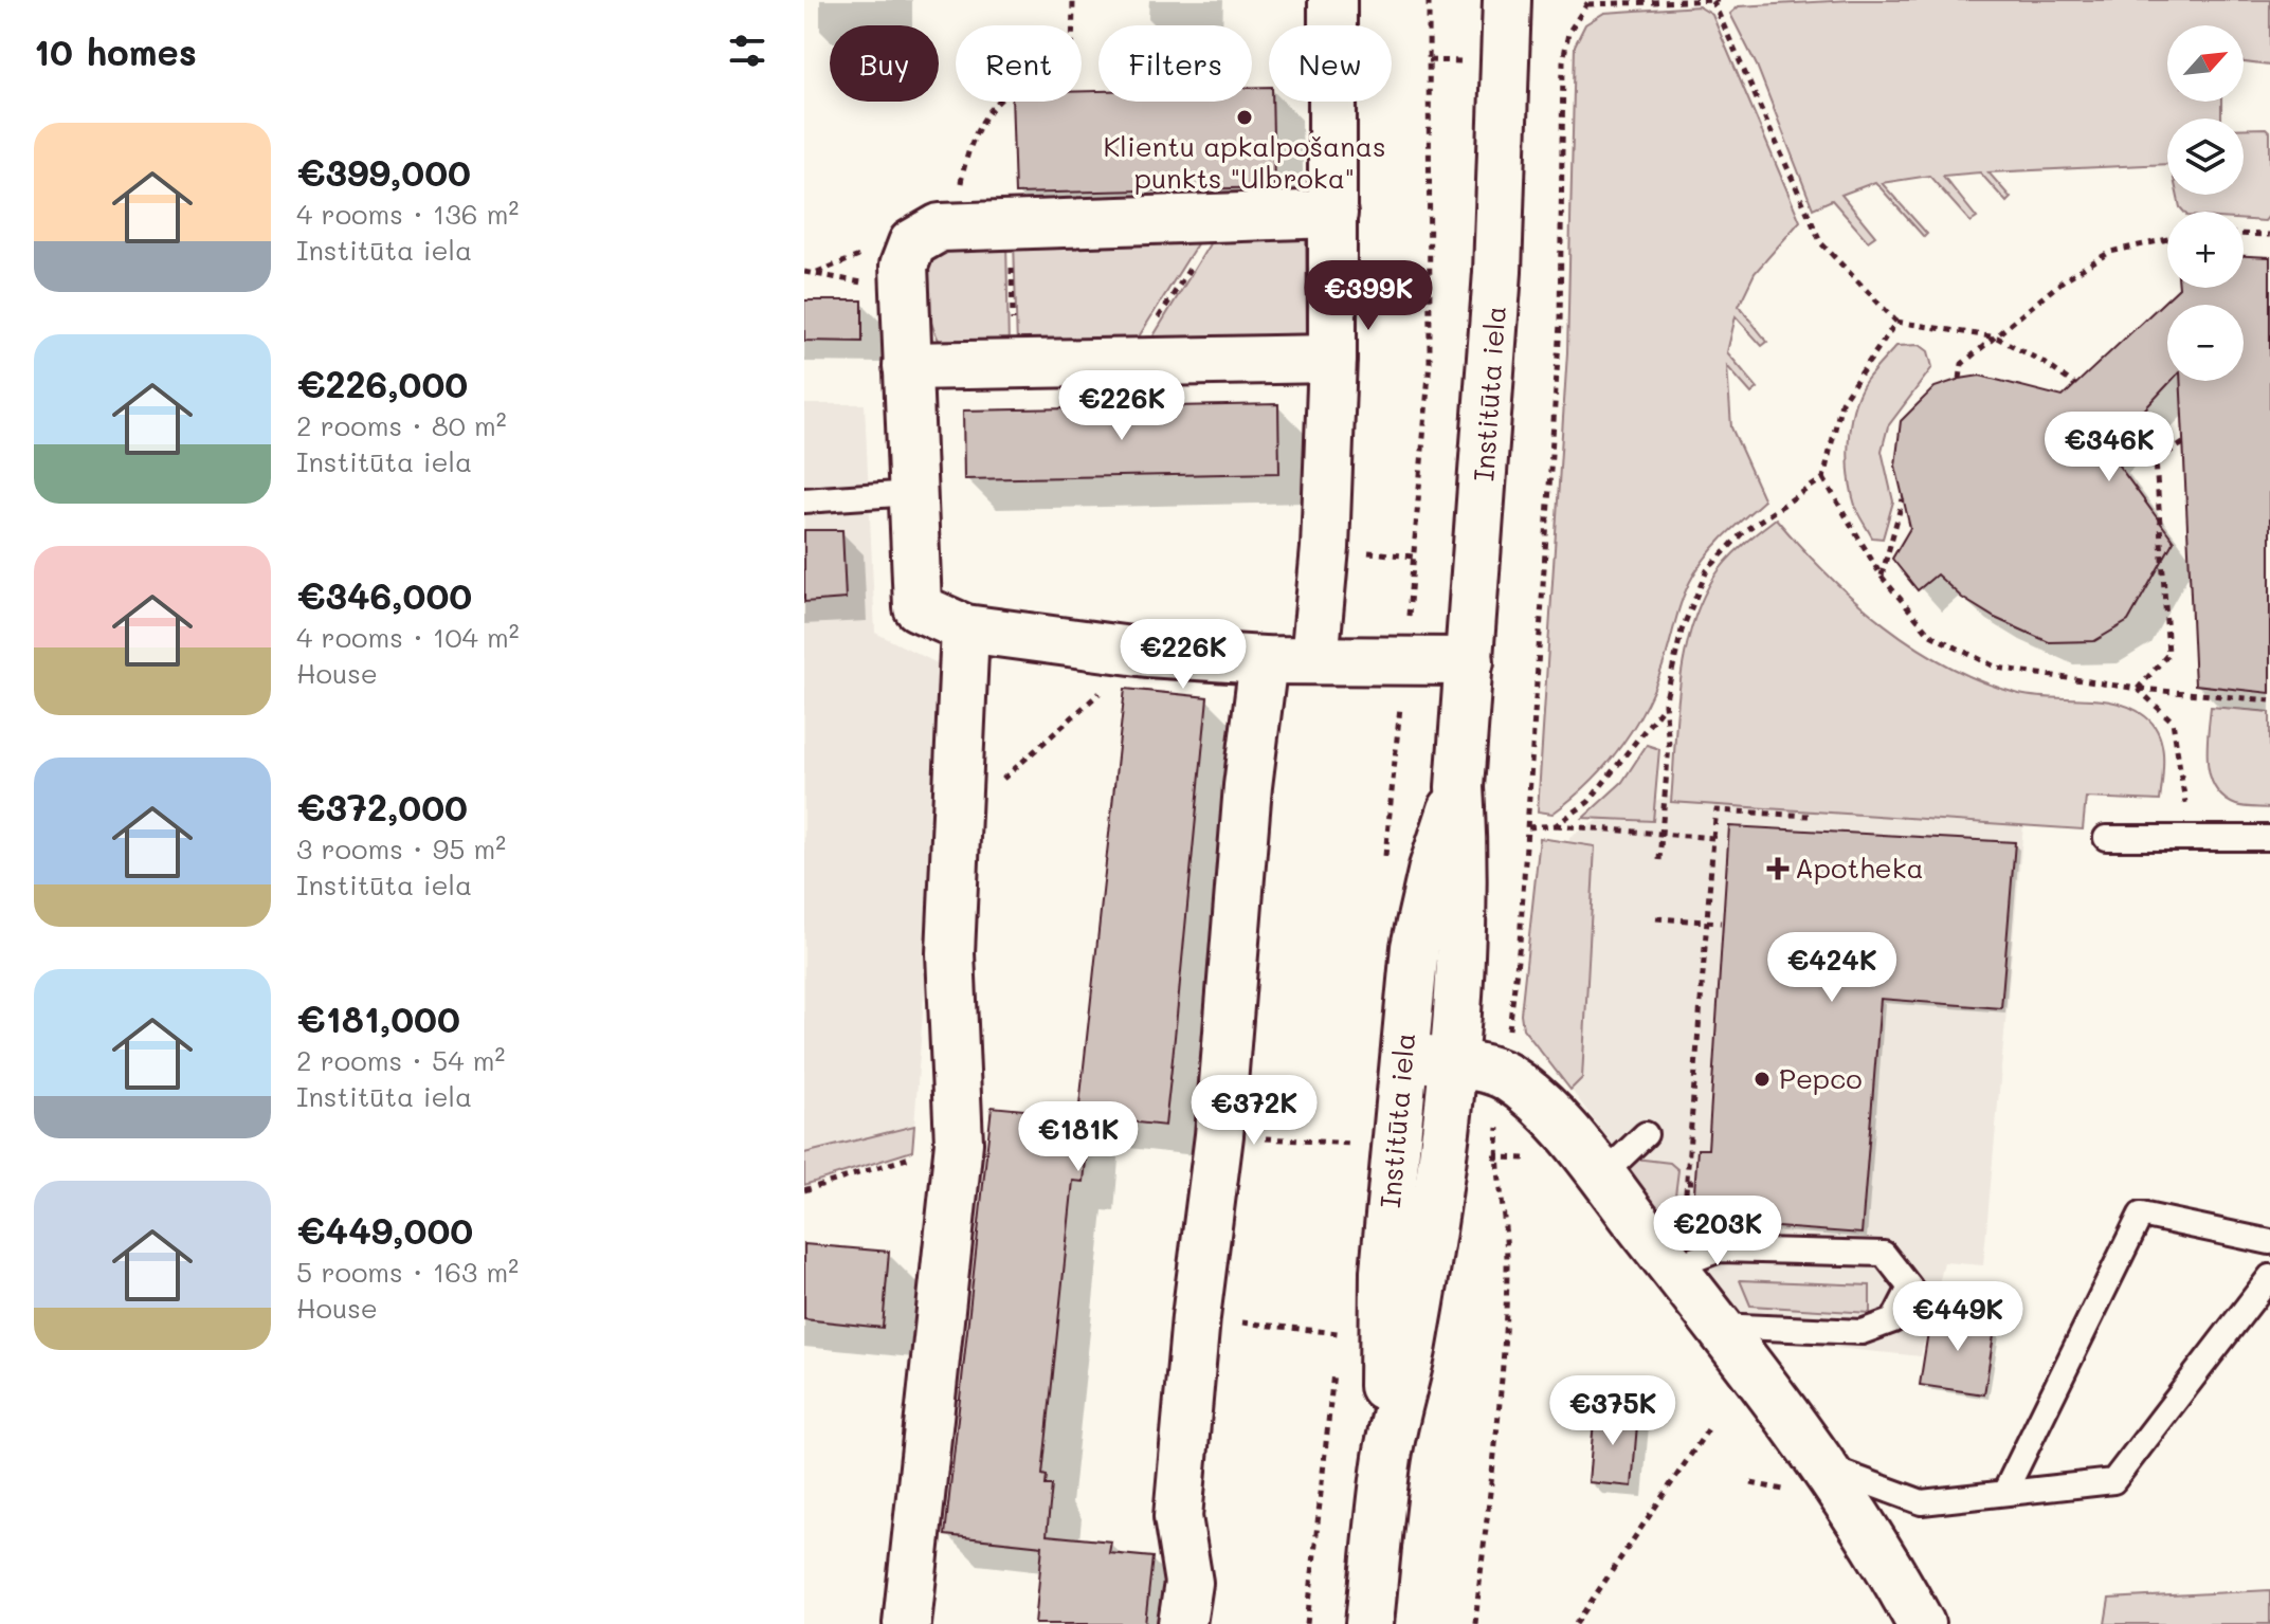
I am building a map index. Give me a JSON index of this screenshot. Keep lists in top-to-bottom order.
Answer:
{
  "streets": {
    "street": ["Institūta iela"]
  },
  "places": {
    "other": ["Klientu apkalpošanas punkts \"Ulbroka\"", "Pepco"],
    "health": ["Apotheka"]
  },
  "north": "top right",
  "page": {
    "heading": "10 homes",
    "map_buttons": ["+", "−"],
    "chip": [
      "Buy",
      "Rent",
      "Filters",
      "New"
    ],
    "list": [
      {
        "name": "€399,000",
        "note": "4 rooms · 136 m² · Institūta iela"
      },
      {
        "name": "€226,000",
        "note": "2 rooms · 80 m² · Institūta iela"
      },
      {
        "name": "€346,000",
        "note": "4 rooms · 104 m² · House"
      },
      {
        "name": "€372,000",
        "note": "3 rooms · 95 m² · Institūta iela"
      },
      {
        "name": "€181,000",
        "note": "2 rooms · 54 m² · Institūta iela"
      },
      {
        "name": "€449,000",
        "note": "5 rooms · 163 m² · House"
      }
    ],
    "price": [
      "€399K",
      "€226K",
      "€346K",
      "€226K",
      "€424K",
      "€372K",
      "€181K",
      "€203K",
      "€449K",
      "€375K"
    ]
  }
}
